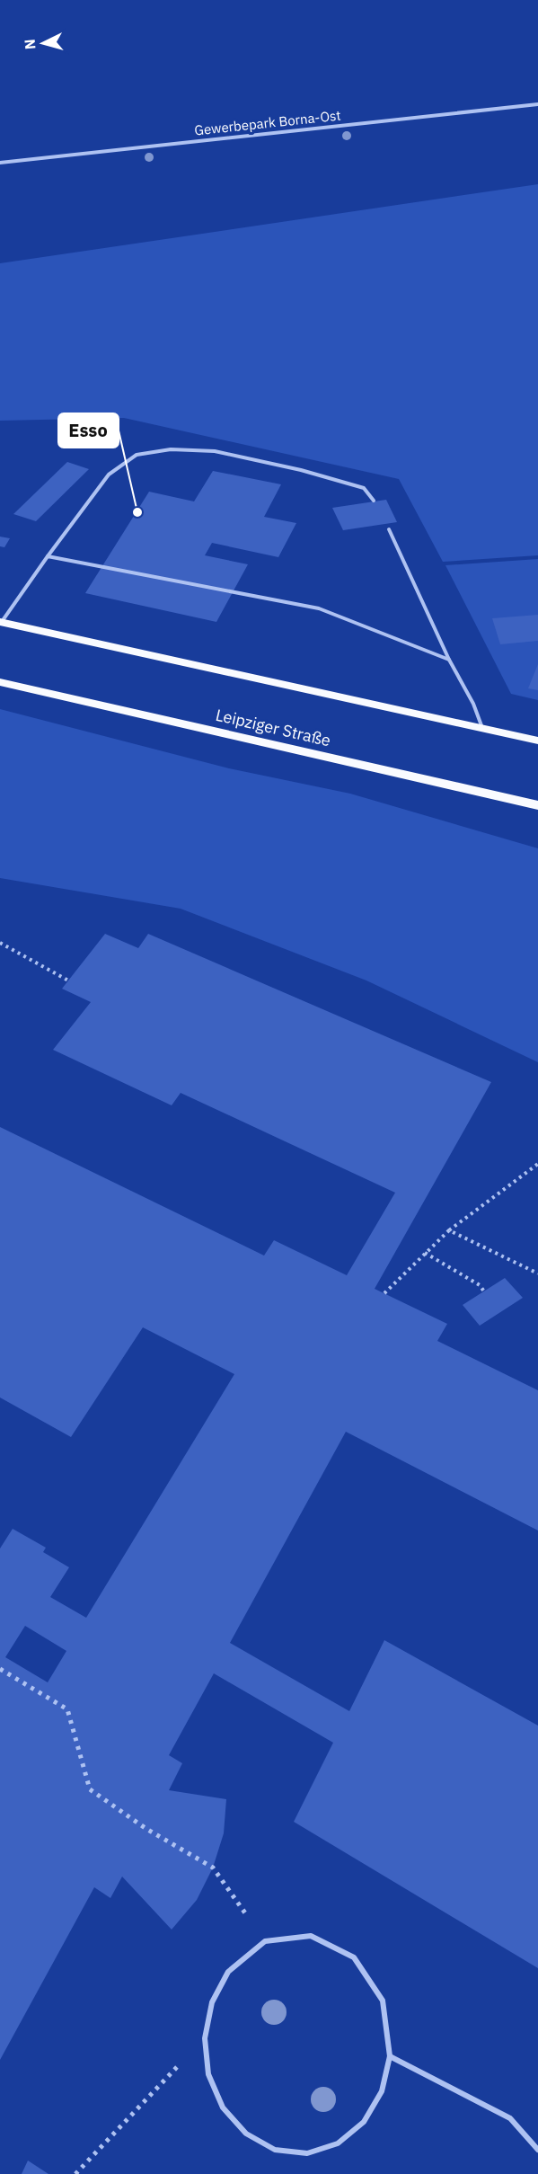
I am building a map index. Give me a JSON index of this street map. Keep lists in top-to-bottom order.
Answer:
{
  "streets": {
    "main road": ["Leipziger Straße"],
    "street": ["Gewerbepark Borna-Ost"]
  },
  "places": ["Esso"],
  "north": "left"
}
